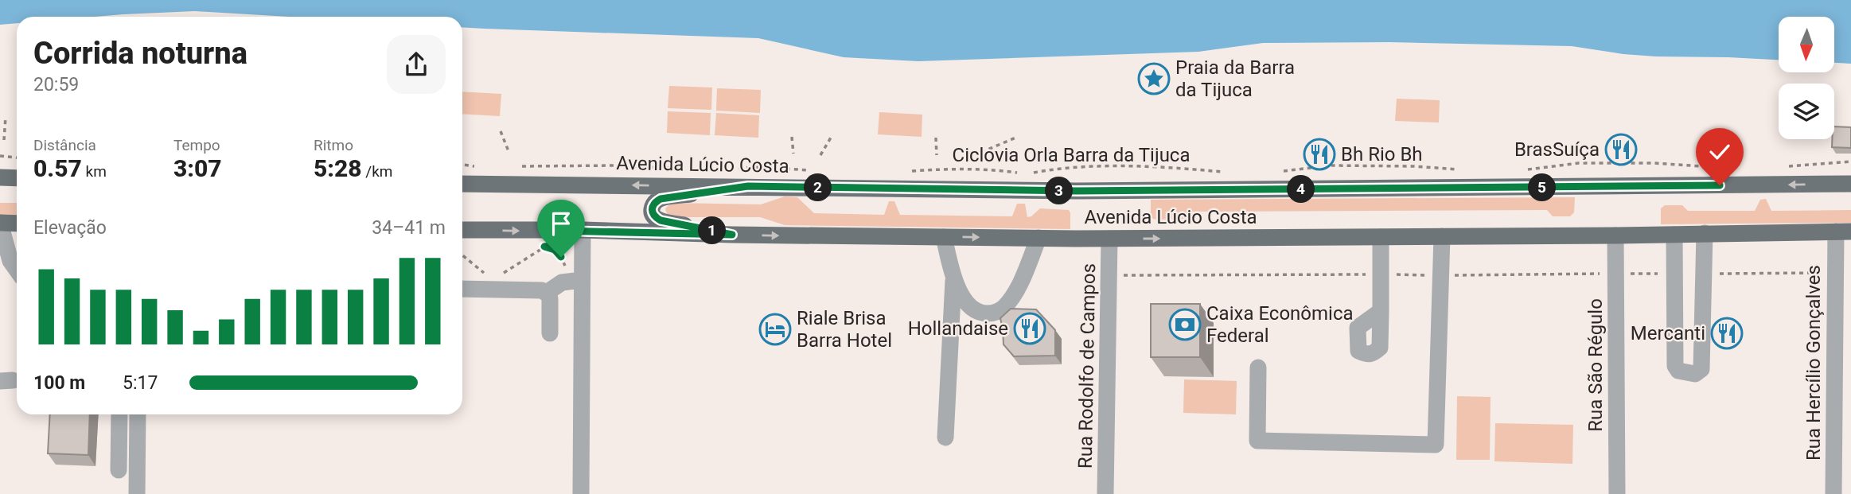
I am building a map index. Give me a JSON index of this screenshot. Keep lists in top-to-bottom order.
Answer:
{
  "streets": {
    "main road": ["Avenida Lúcio Costa"],
    "street": ["Rua Hercílio Gonçalves", "Rua São Régulo", "Rua Rodolfo de Campos"],
    "path": ["Ciclovia Orla Barra da Tijuca"]
  },
  "crossings": [
    ["Avenida Lúcio Costa", "Rua Hercílio Gonçalves"],
    ["Avenida Lúcio Costa", "Rua São Régulo"],
    ["Avenida Lúcio Costa", "Rua Rodolfo de Campos"]
  ],
  "places": {
    "place": ["Praia da Barra da Tijuca"],
    "restaurant": [
      "BrasSuíça",
      "Bh Rio Bh",
      "Hollandaise",
      "Mercanti"
    ],
    "bank": ["Caixa Econômica Federal"],
    "hotel": ["Riale Brisa Barra Hotel"]
  },
  "north": "bottom",
  "page": {
    "heading": ["Corrida noturna", "20:59"],
    "stats": [
      ["Distância", "0.57 km"],
      ["Tempo", "3:07"],
      ["Ritmo", "5:28 /km"]
    ],
    "pins": [
      "2",
      "5",
      "4",
      "3",
      "1"
    ],
    "chart": ["Elevação", "34–41 m"],
    "list": [
      {
        "name": "100 m",
        "note": "5:17"
      }
    ]
  }
}
